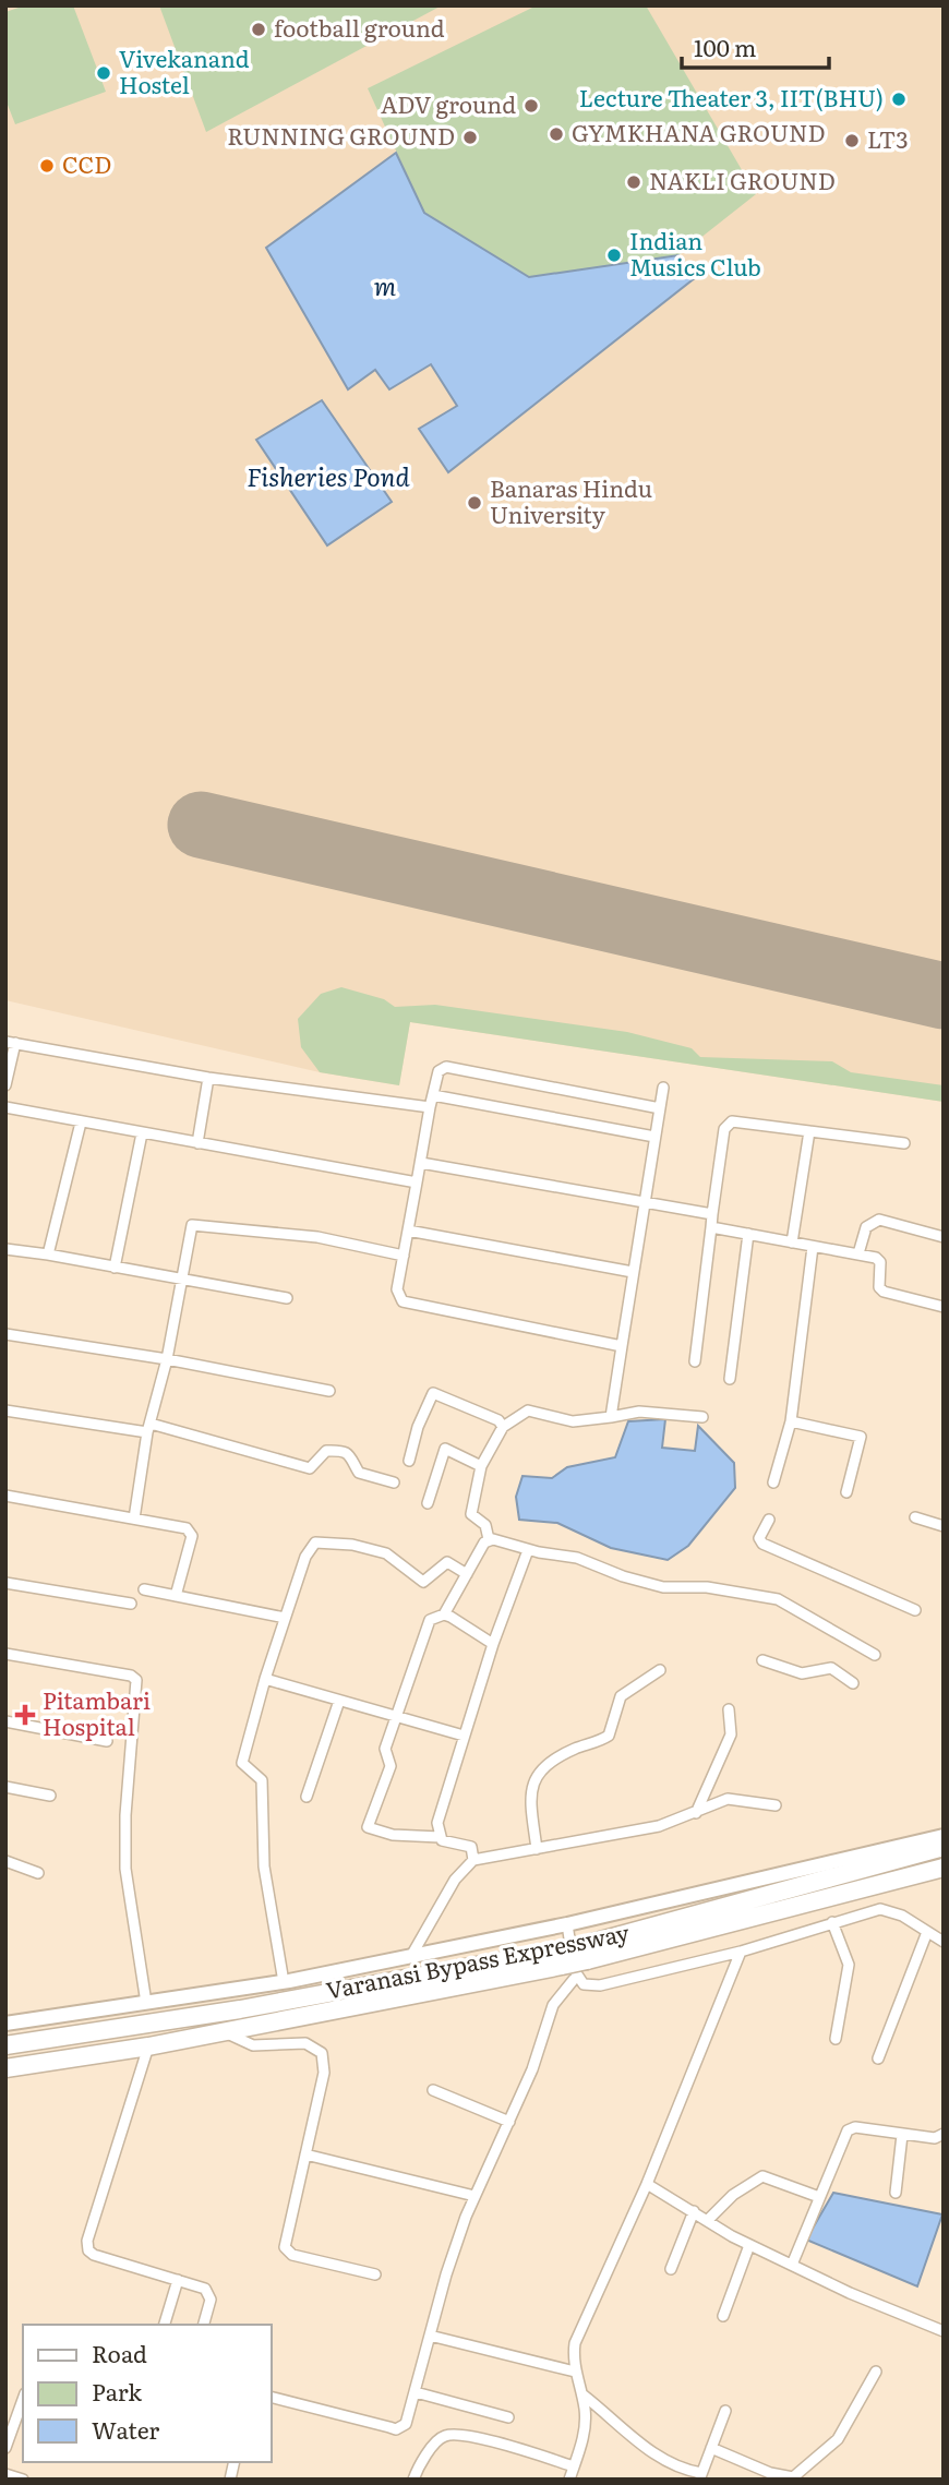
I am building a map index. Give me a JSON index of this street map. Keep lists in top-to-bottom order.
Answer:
{
  "streets": {
    "highway": ["Varanasi Bypass Expressway"]
  },
  "water": ["m", "Fisheries Pond"],
  "places": {
    "other": [
      "football ground",
      "Vivekanand Hostel",
      "Lecture Theater 3, IIT(BHU)",
      "ADV ground",
      "GYMKHANA GROUND",
      "RUNNING GROUND",
      "LT3",
      "CCD",
      "NAKLI GROUND",
      "Indian Musics Club",
      "Banaras Hindu University"
    ],
    "health": ["Pitambari Hospital"]
  },
  "legend": ["Road", "Park", "Water"],
  "scale_bar": "100 m"
}
